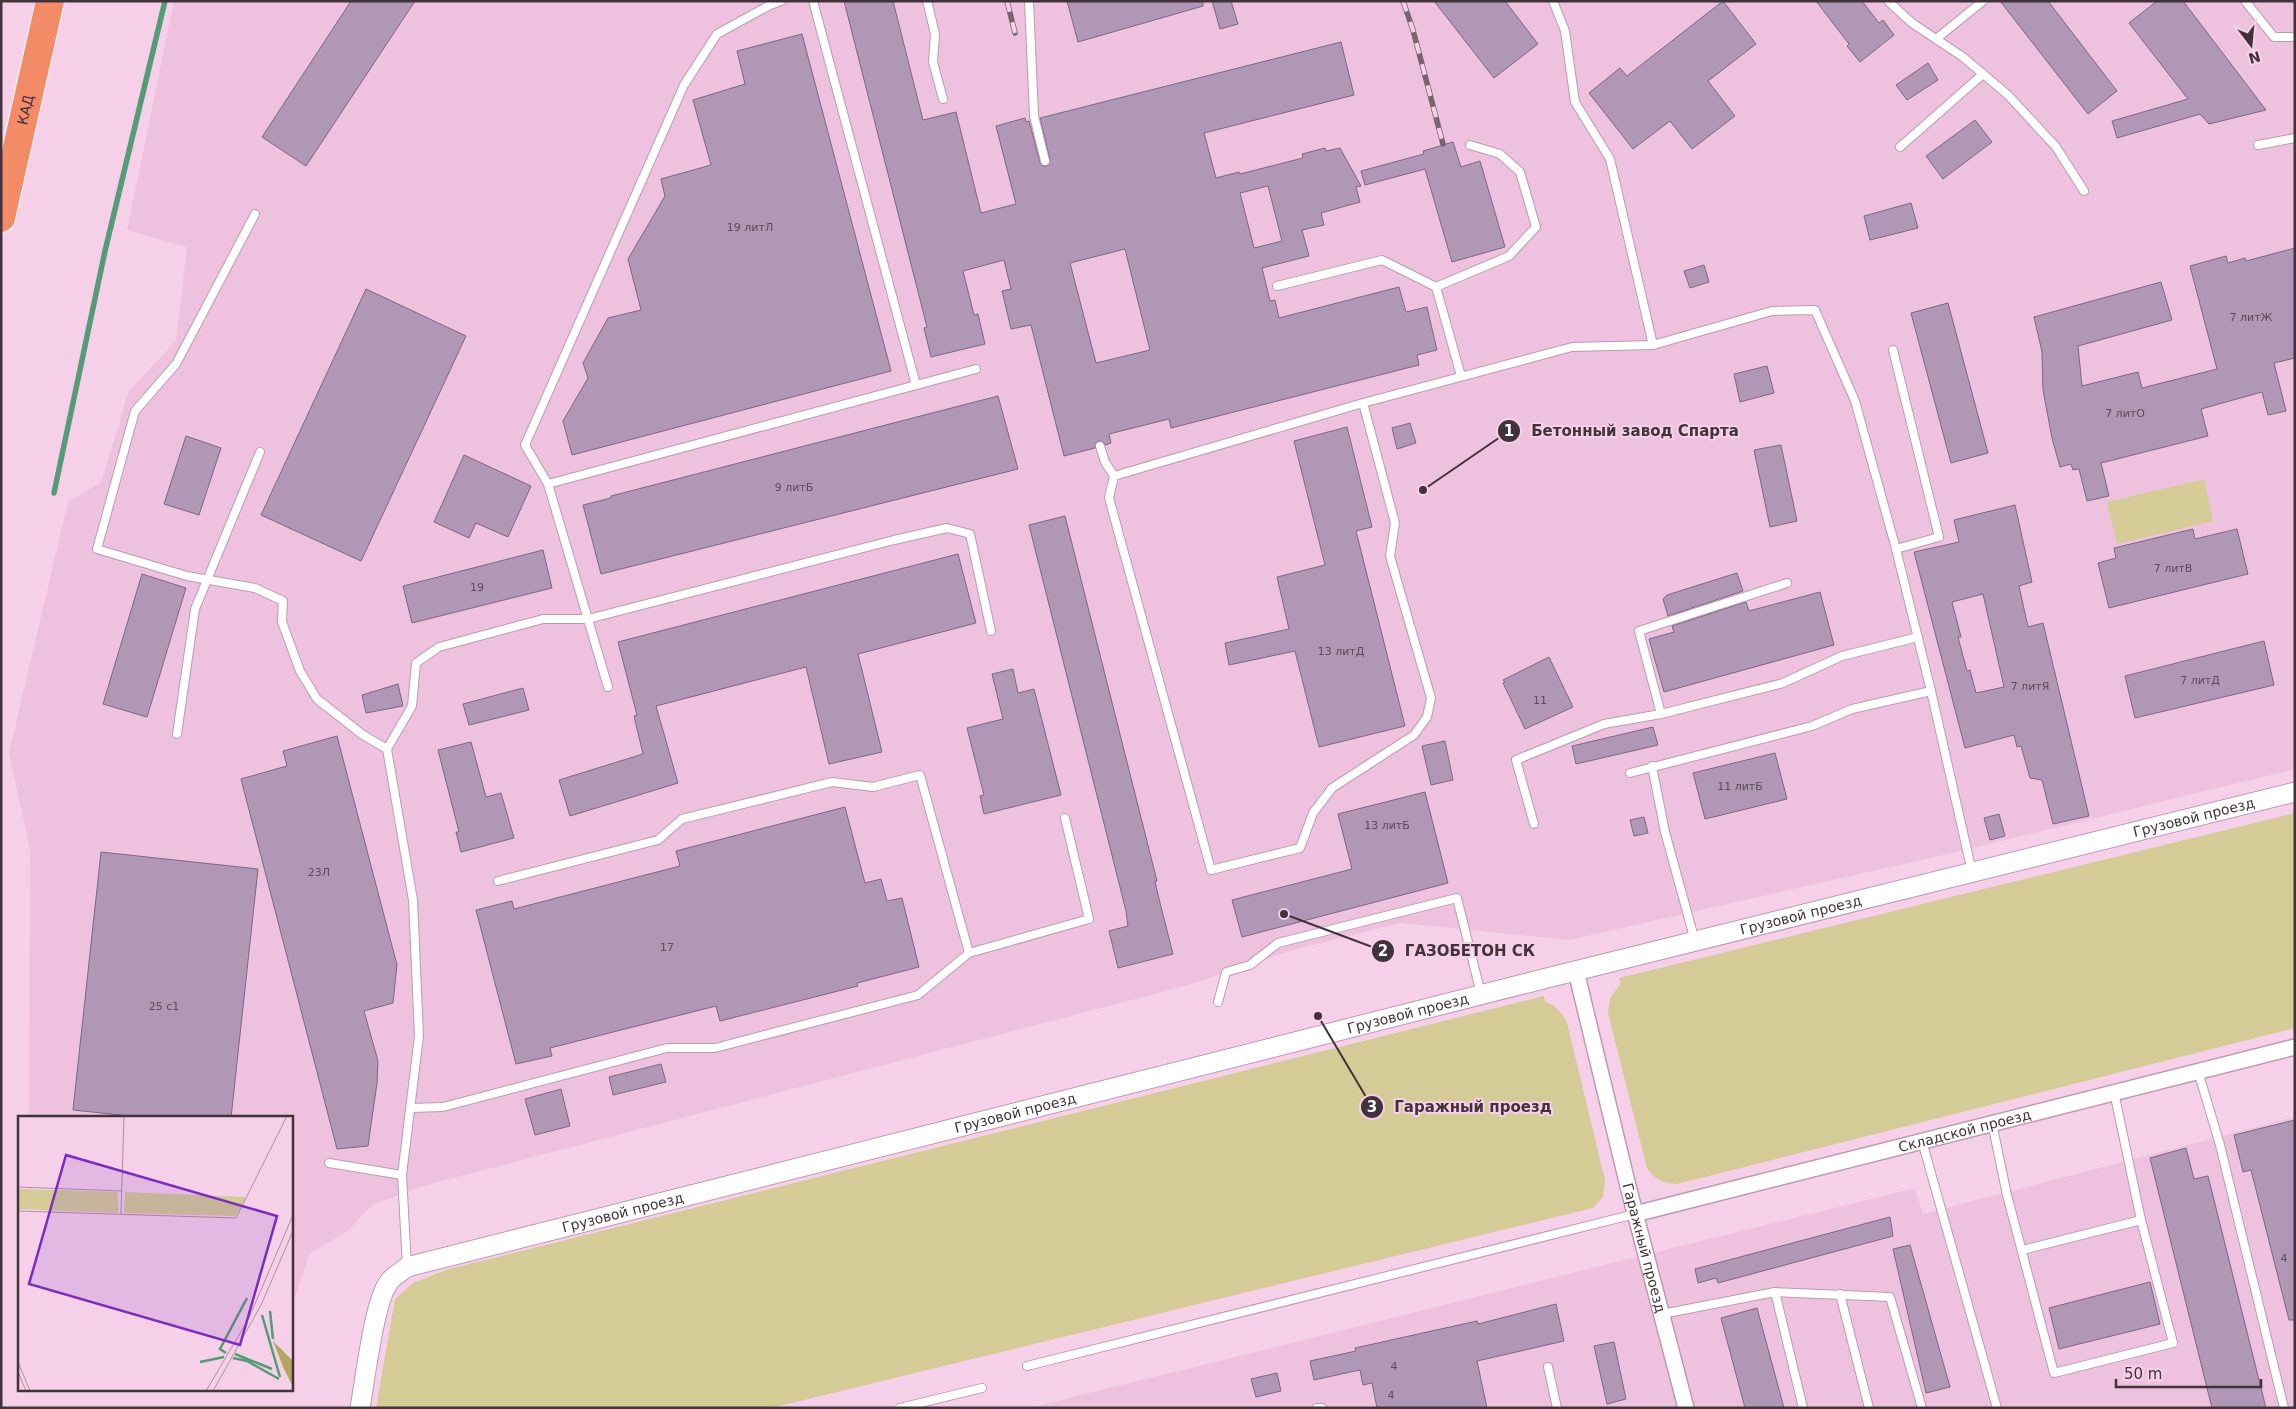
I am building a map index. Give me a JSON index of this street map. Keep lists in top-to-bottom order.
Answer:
{
  "streets": {
    "highway": ["КАД"],
    "street": ["Грузовой проезд", "Складской проезд", "Гаражный проезд"]
  },
  "crossings": [
    ["Грузовой проезд", "Гаражный проезд"],
    ["Складской проезд", "Гаражный проезд"]
  ],
  "places": ["Бетонный завод Спарта", "ГАЗОБЕТОН СК", "Гаражный проезд"],
  "house_numbers": [
    "19 литЛ",
    "7 литЖ",
    "7 литО",
    "9 литБ",
    "7 литВ",
    "19",
    "13 литД",
    "7 литД",
    "7 литЯ",
    "11",
    "11 литБ",
    "13 литБ",
    "23Л",
    "17",
    "25 с1",
    "4",
    "4",
    "4"
  ],
  "scale_bar": "50 m",
  "north": "bottom"
}
